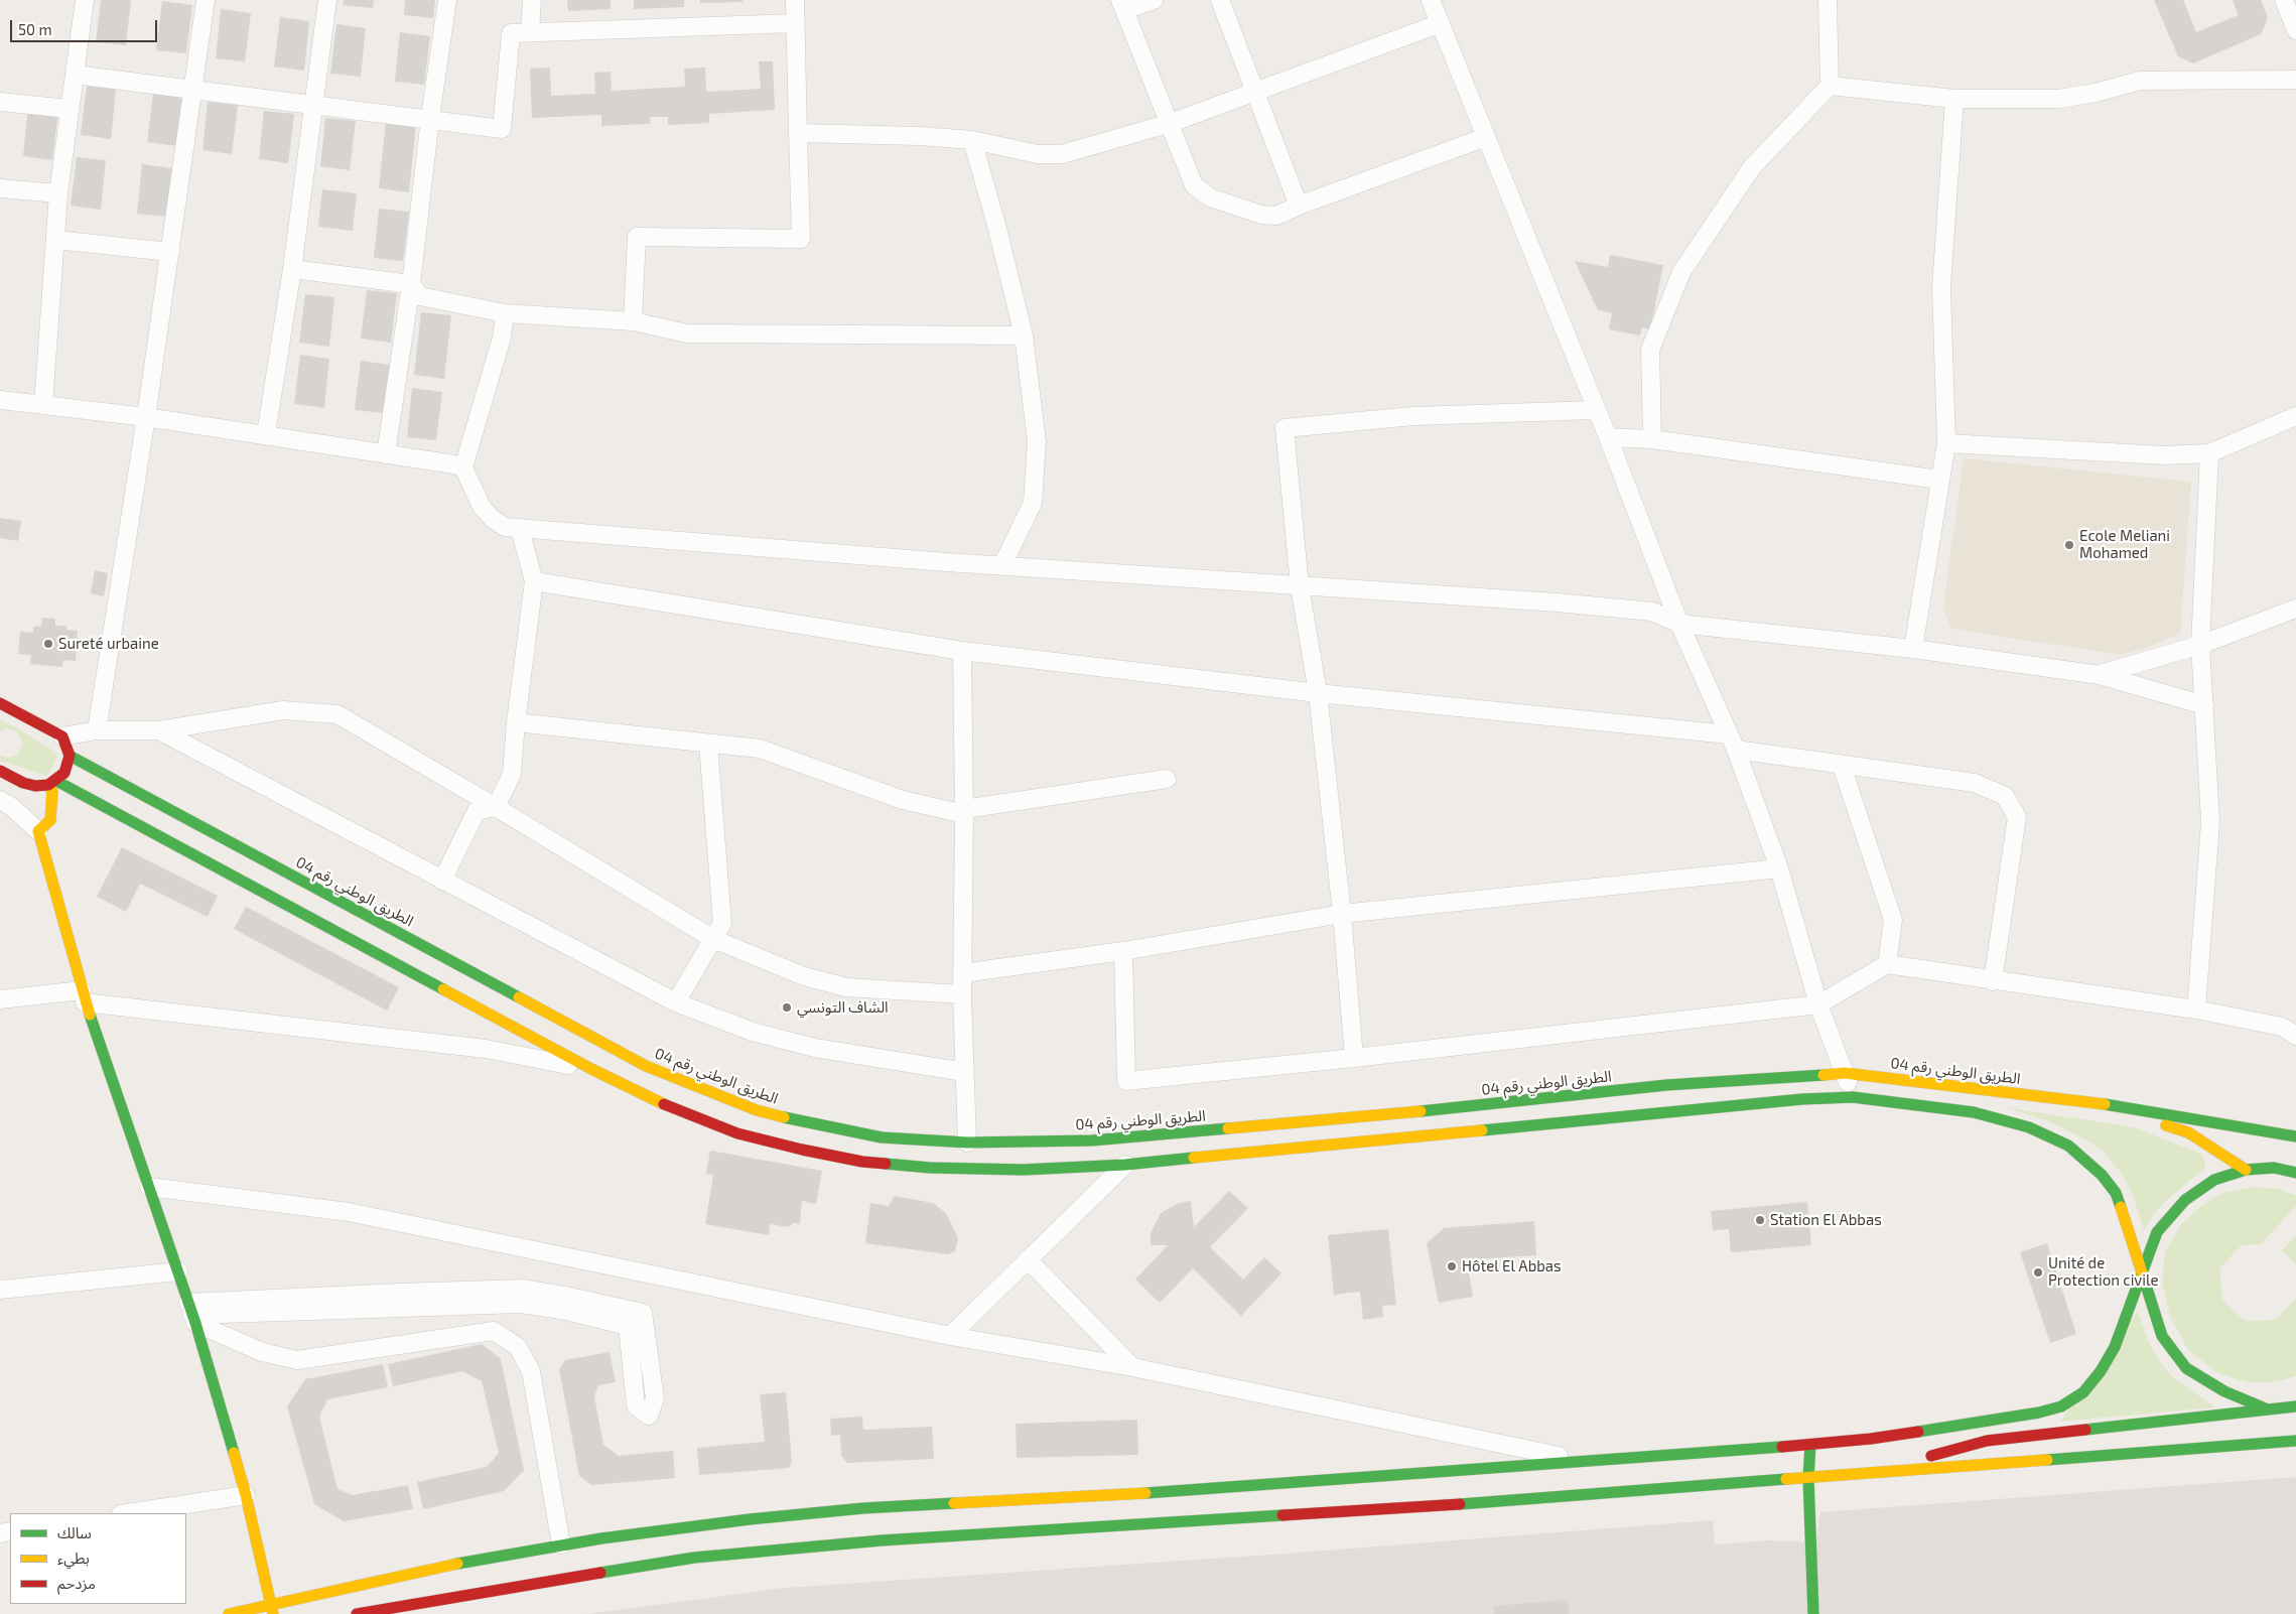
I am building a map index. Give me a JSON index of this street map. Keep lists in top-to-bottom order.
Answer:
{
  "streets": {
    "main road": ["الطريق الوطني رقم 04"]
  },
  "places": [
    "Ecole Meliani Mohamed",
    "Sureté urbaine",
    "الشاف التونسي",
    "Station El Abbas",
    "Hôtel El Abbas",
    "Unité de Protection civile"
  ],
  "legend": ["سالك", "بطيء", "مزدحم"],
  "scale_bar": "50 m"
}
